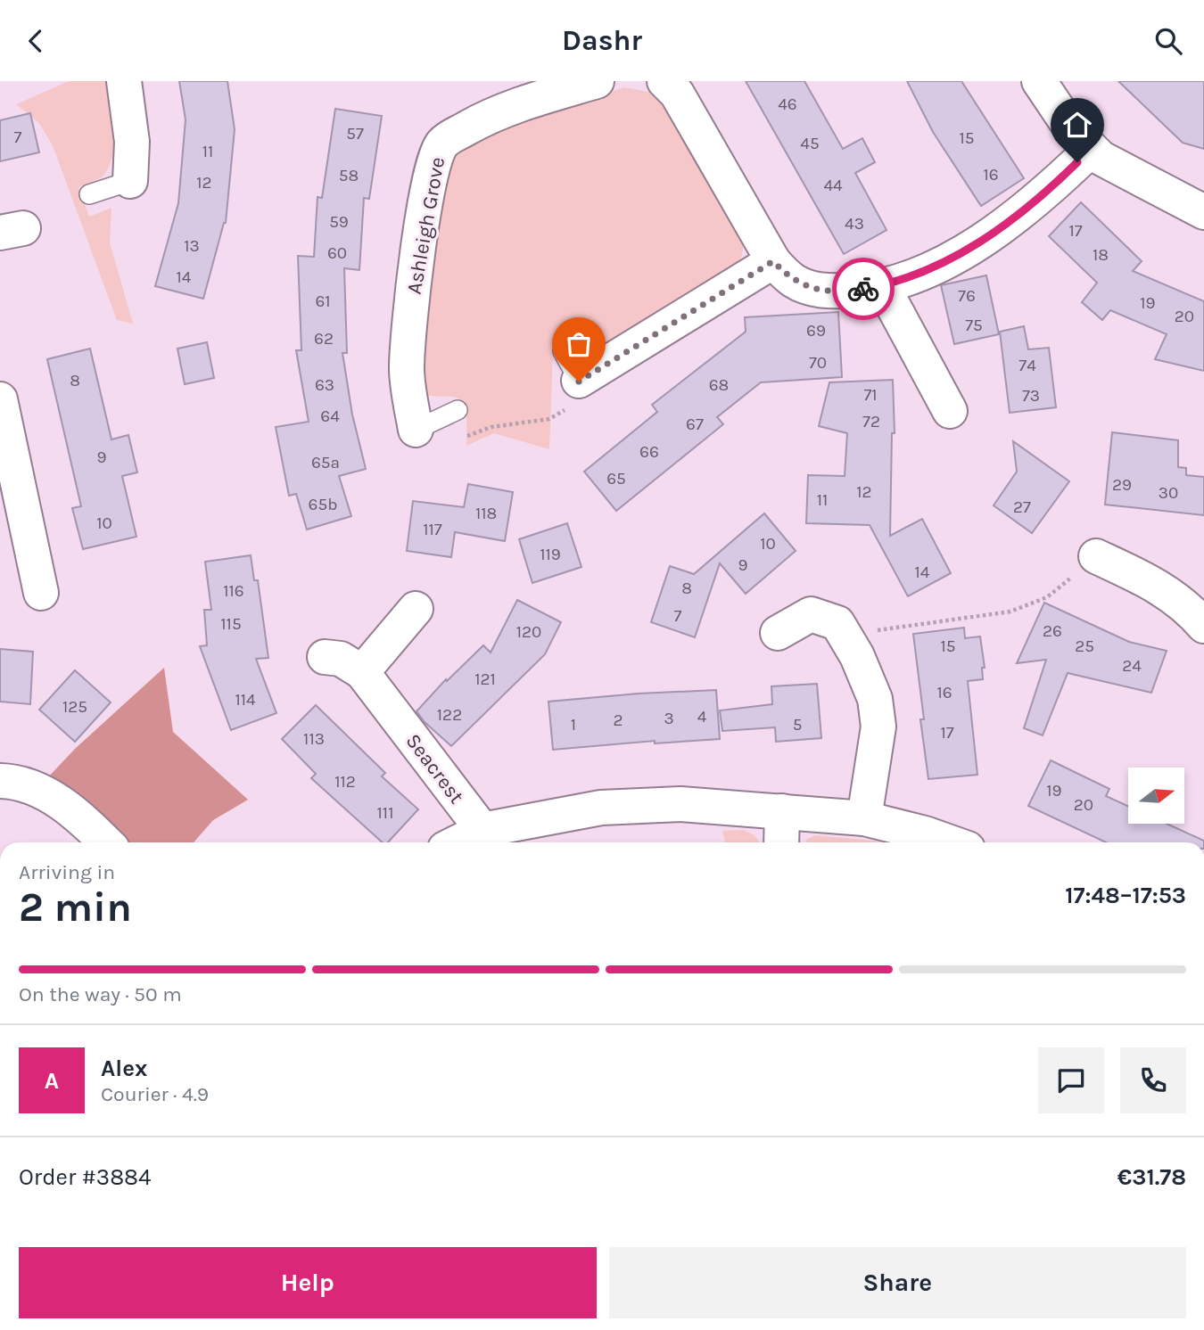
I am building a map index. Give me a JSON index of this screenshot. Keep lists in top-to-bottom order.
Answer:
{
  "streets": {
    "street": ["Ashleigh Grove", "Seacrest"]
  },
  "house_numbers": [
    "46",
    "57",
    "7",
    "15",
    "45",
    "11",
    "16",
    "58",
    "12",
    "44",
    "59",
    "43",
    "17",
    "13",
    "60",
    "18",
    "14",
    "76",
    "61",
    "19",
    "20",
    "75",
    "69",
    "62",
    "70",
    "74",
    "8",
    "63",
    "68",
    "71",
    "73",
    "64",
    "72",
    "67",
    "66",
    "9",
    "65a",
    "65",
    "29",
    "12",
    "30",
    "11",
    "65b",
    "27",
    "118",
    "10",
    "117",
    "10",
    "119",
    "9",
    "14",
    "8",
    "116",
    "7",
    "115",
    "26",
    "120",
    "15",
    "25",
    "24",
    "121",
    "16",
    "114",
    "125",
    "122",
    "4",
    "3",
    "2",
    "1",
    "5",
    "17",
    "113",
    "112",
    "19",
    "20",
    "111"
  ],
  "north": "right",
  "page": {
    "header": "Dashr",
    "heading": ["2 min", "Arriving in", "17:48–17:53"],
    "panel": [
      "Alex",
      "Courier · 4.9",
      "Order #3884",
      "€31.78"
    ],
    "bar": "On the way · 50 m",
    "round": "A",
    "buttons": ["Help", "Share"]
  }
}
